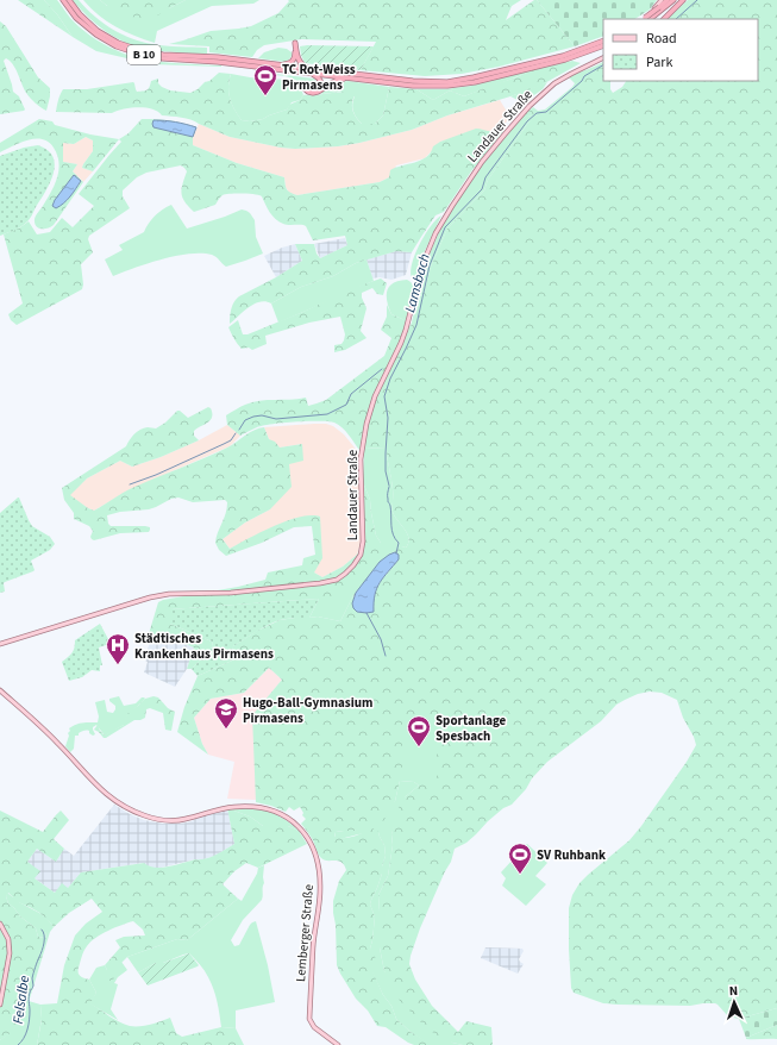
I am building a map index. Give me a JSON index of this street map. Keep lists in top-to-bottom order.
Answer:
{
  "streets": {
    "highway": ["B 10"],
    "main road": ["Landauer Straße", "Lemberger Straße"]
  },
  "water": ["Lamsbach", "Felsalbe"],
  "places": {
    "sports": ["TC Rot-Weiss Pirmasens", "Sportanlage Spesbach", "SV Ruhbank"],
    "hospital": ["Städtisches Krankenhaus Pirmasens"],
    "school or university": ["Hugo-Ball-Gymnasium Pirmasens"]
  },
  "legend": ["Road", "Park"],
  "north": "top"
}
